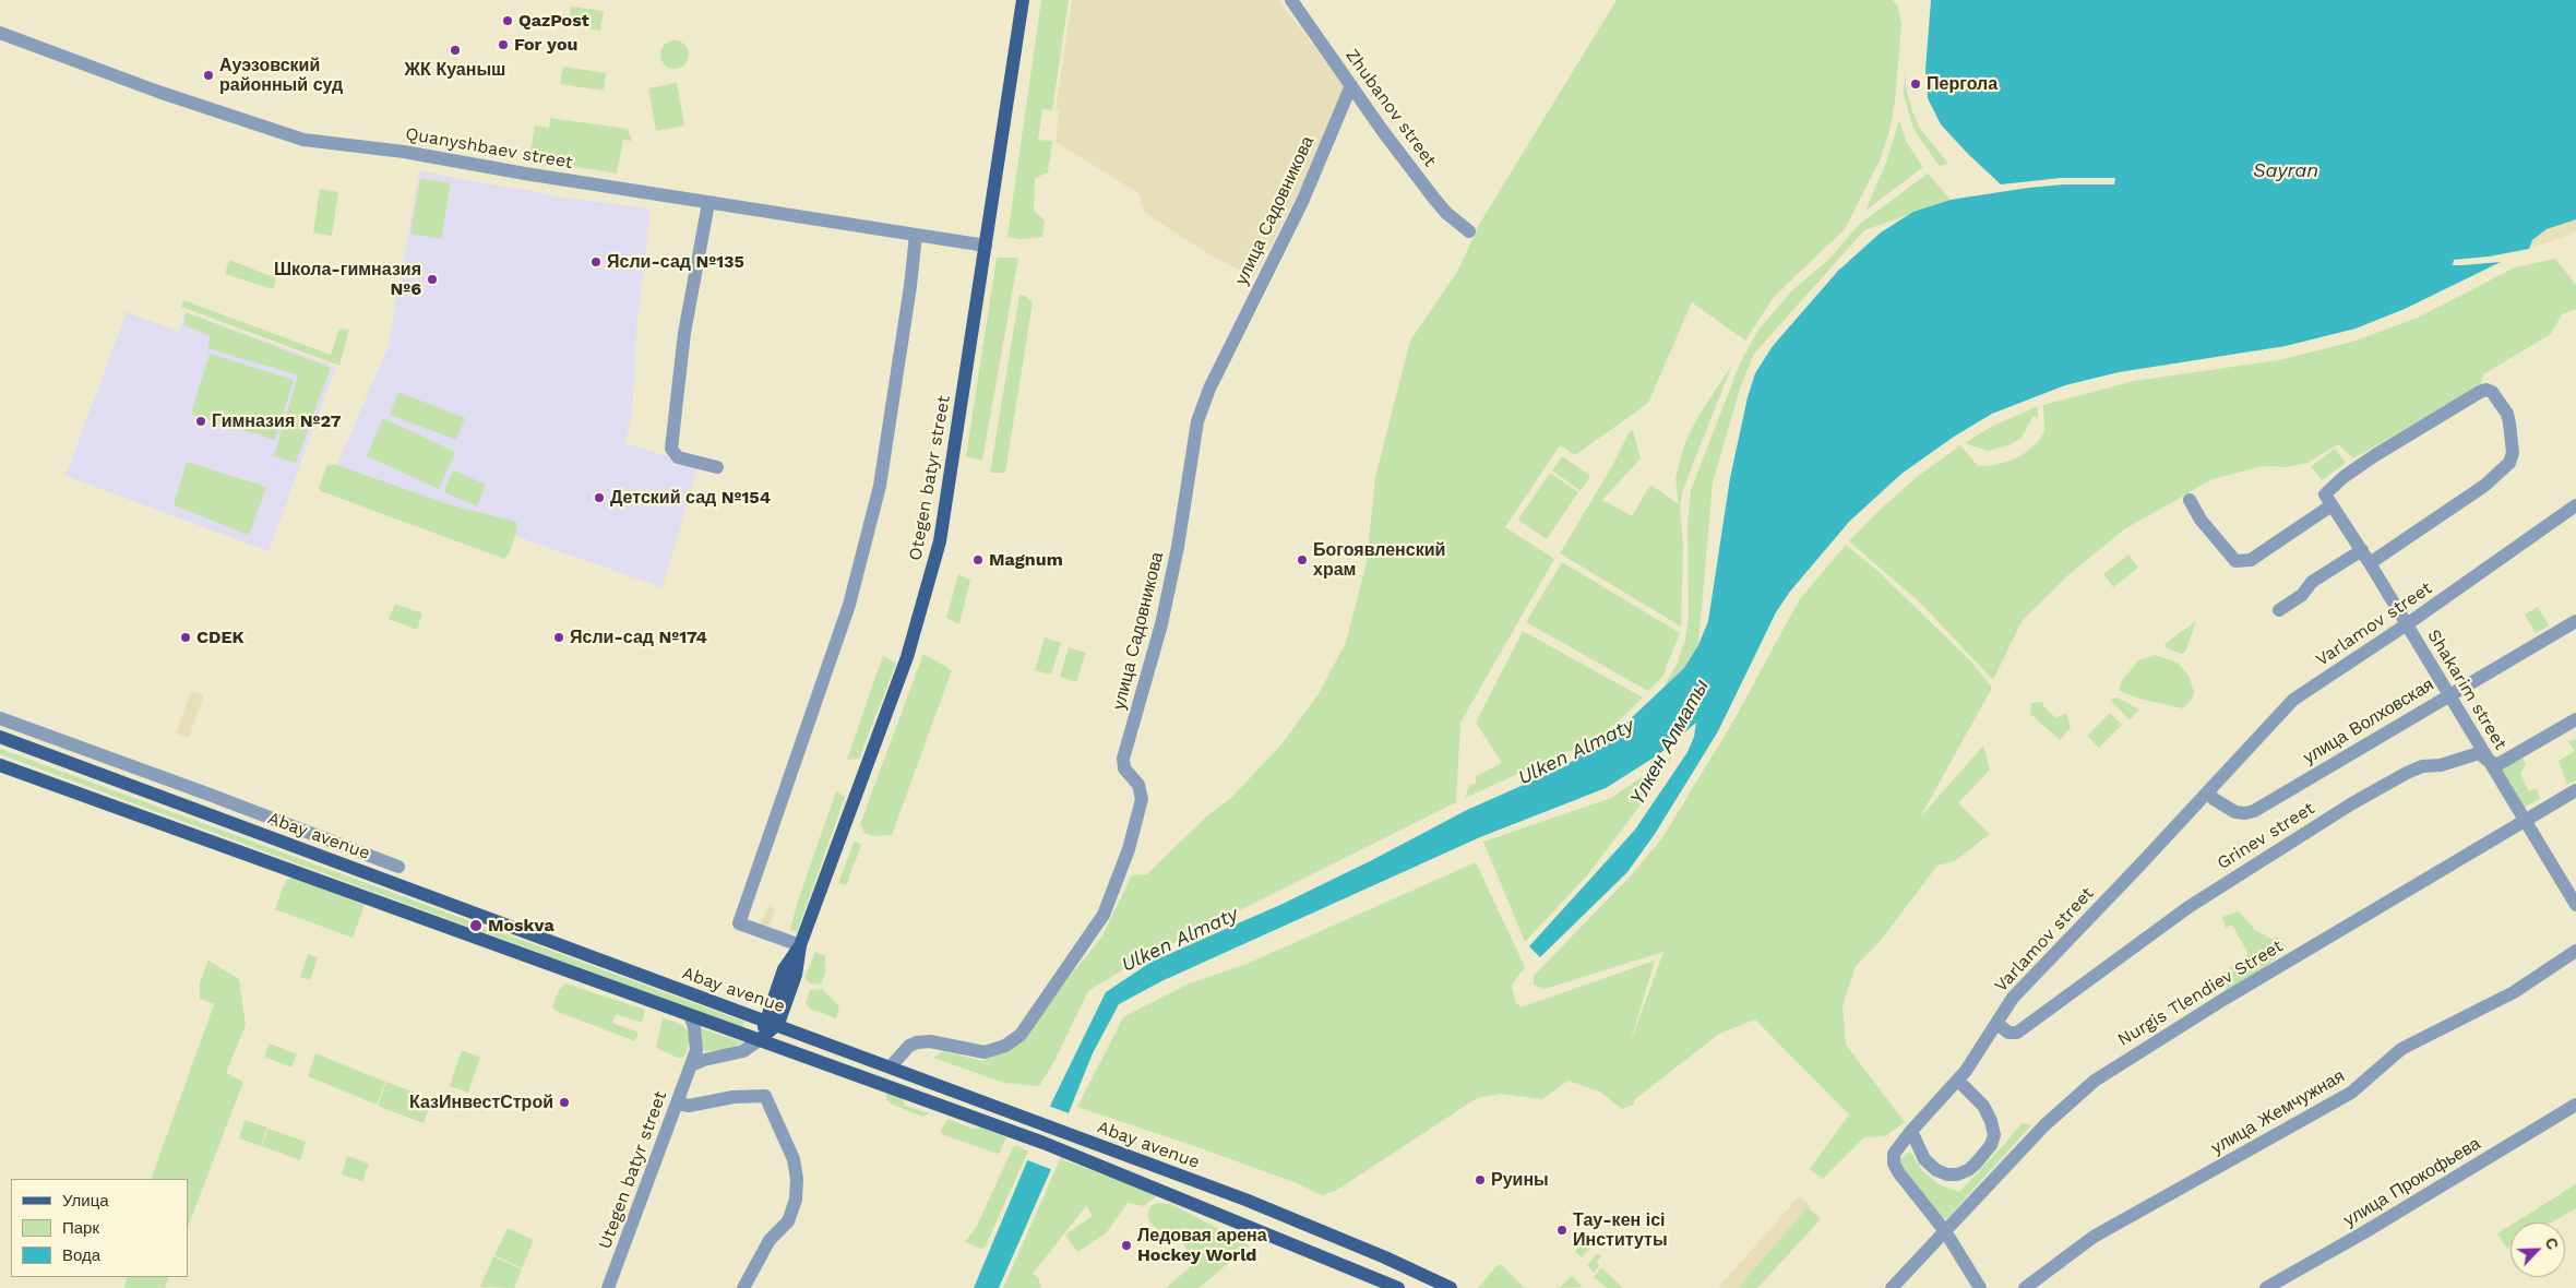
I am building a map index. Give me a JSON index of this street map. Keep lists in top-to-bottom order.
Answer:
{
  "streets": {
    "main road": ["Otegen batyr street", "Abay avenue"],
    "street": [
      "Zhubanov street",
      "Quanyshbaev street",
      "улица Садовникова",
      "Varlamov street",
      "Shakarim street",
      "улица Волховская",
      "Grinev street",
      "Nurgis Tlendiev Street",
      "улица Жемчужная",
      "Utegen batyr street",
      "улица Прокофьева"
    ]
  },
  "crossings": [
    ["Zhubanov street", "улица Садовникова"],
    ["Quanyshbaev street", "Otegen batyr street"],
    ["улица Садовникова", "Abay avenue"],
    ["Otegen batyr street", "Abay avenue"],
    ["Varlamov street", "Shakarim street"],
    ["Varlamov street", "улица Волховская"],
    ["Varlamov street", "Grinev street"],
    ["Shakarim street", "улица Волховская"],
    ["Shakarim street", "Grinev street"],
    ["Shakarim street", "Nurgis Tlendiev Street"],
    ["Abay avenue", "Utegen batyr street"]
  ],
  "water": ["Sayran", "Үлкен Алматы", "Ulken Almaty"],
  "places": [
    "QazPost",
    "For you",
    "ЖК Куаныш",
    "Ауэзовский районный суд",
    "Пергола",
    "Ясли-сад №135",
    "Школа-гимназия №6",
    "Гимназия №27",
    "Детский сад №154",
    "Magnum",
    "Богоявленский храм",
    "CDEK",
    "Ясли-сад №174",
    "Moskva",
    "КазИнвестСтрой",
    "Руины",
    "Тау-кен ісі Институты",
    "Ледовая арена Hockey World"
  ],
  "legend": ["Улица", "Парк", "Вода"],
  "north": "top right"
}
